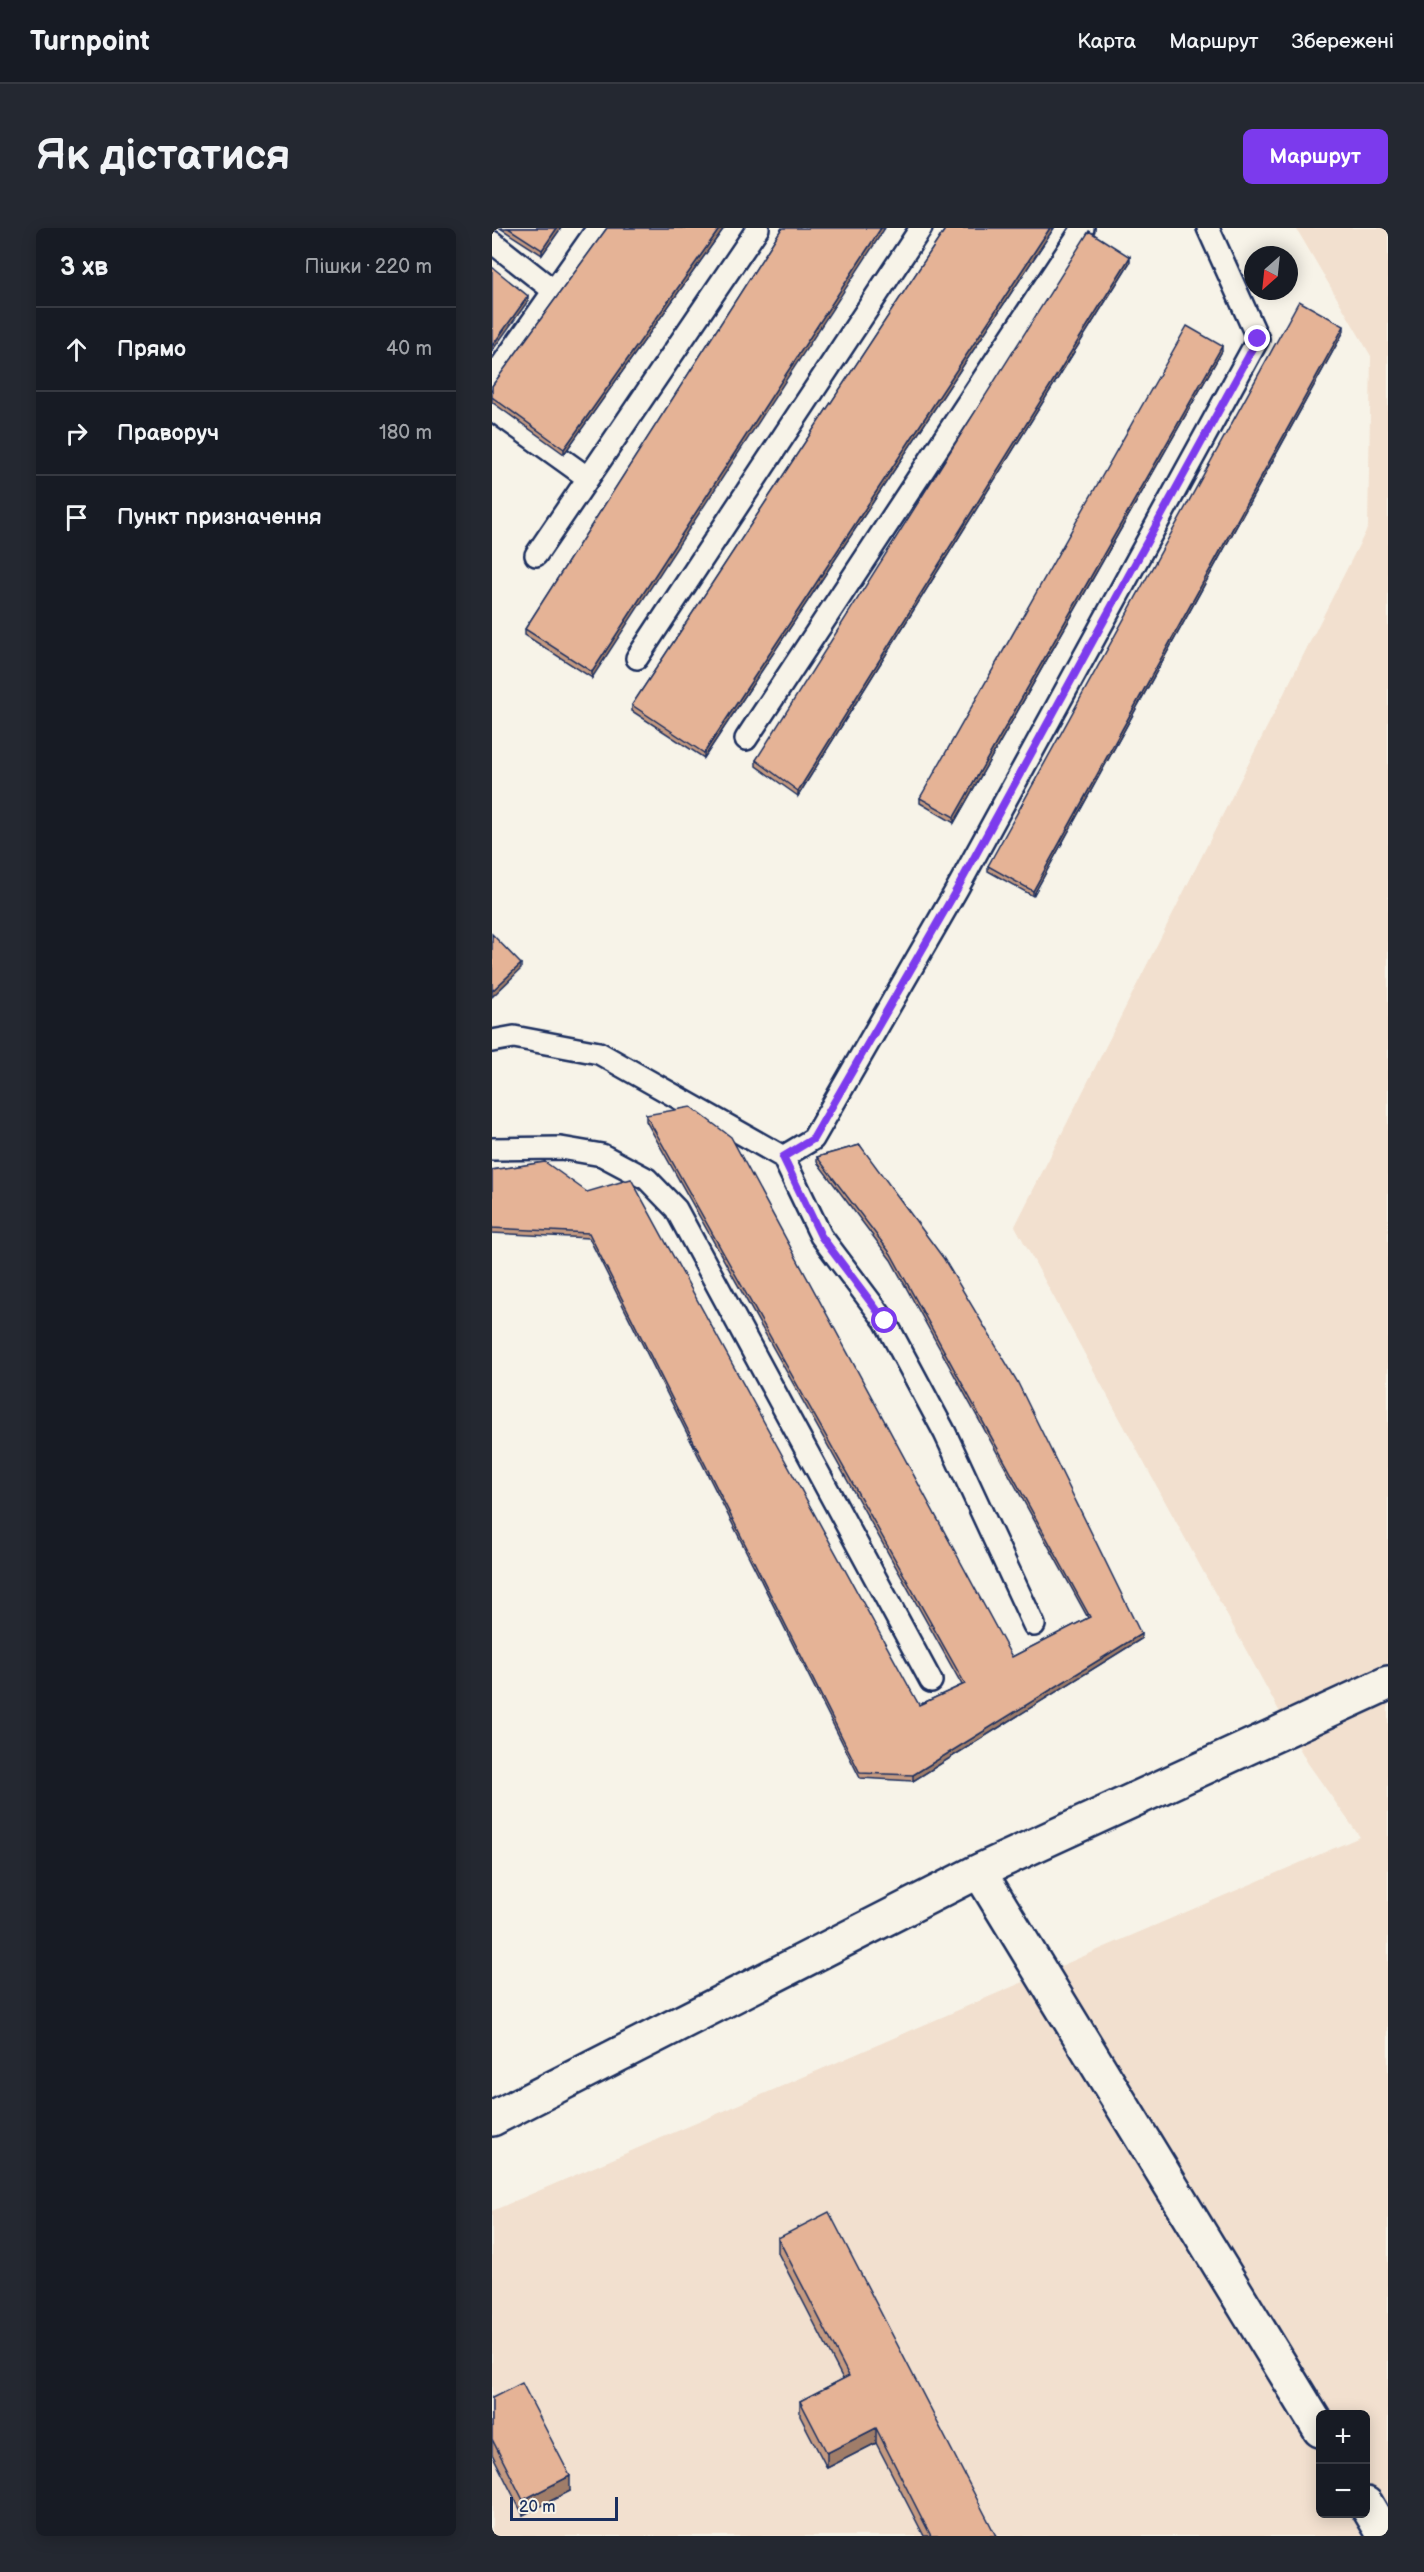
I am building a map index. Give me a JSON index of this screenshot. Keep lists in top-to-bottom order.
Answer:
{
  "scale_bar": "20 m",
  "north": "bottom left",
  "page": {
    "header": "Turnpoint",
    "nav": ["Карта", "Маршрут", "Збережені"],
    "buttons": "Маршрут",
    "title": "Як дістатися",
    "heading": ["3 хв", "Пішки · 220 m"],
    "list": [
      ["Прямо", "40 m"],
      ["Праворуч", "180 m"],
      "Пункт призначення"
    ],
    "map_buttons": ["+", "−"],
    "scale": "20 m"
  }
}
